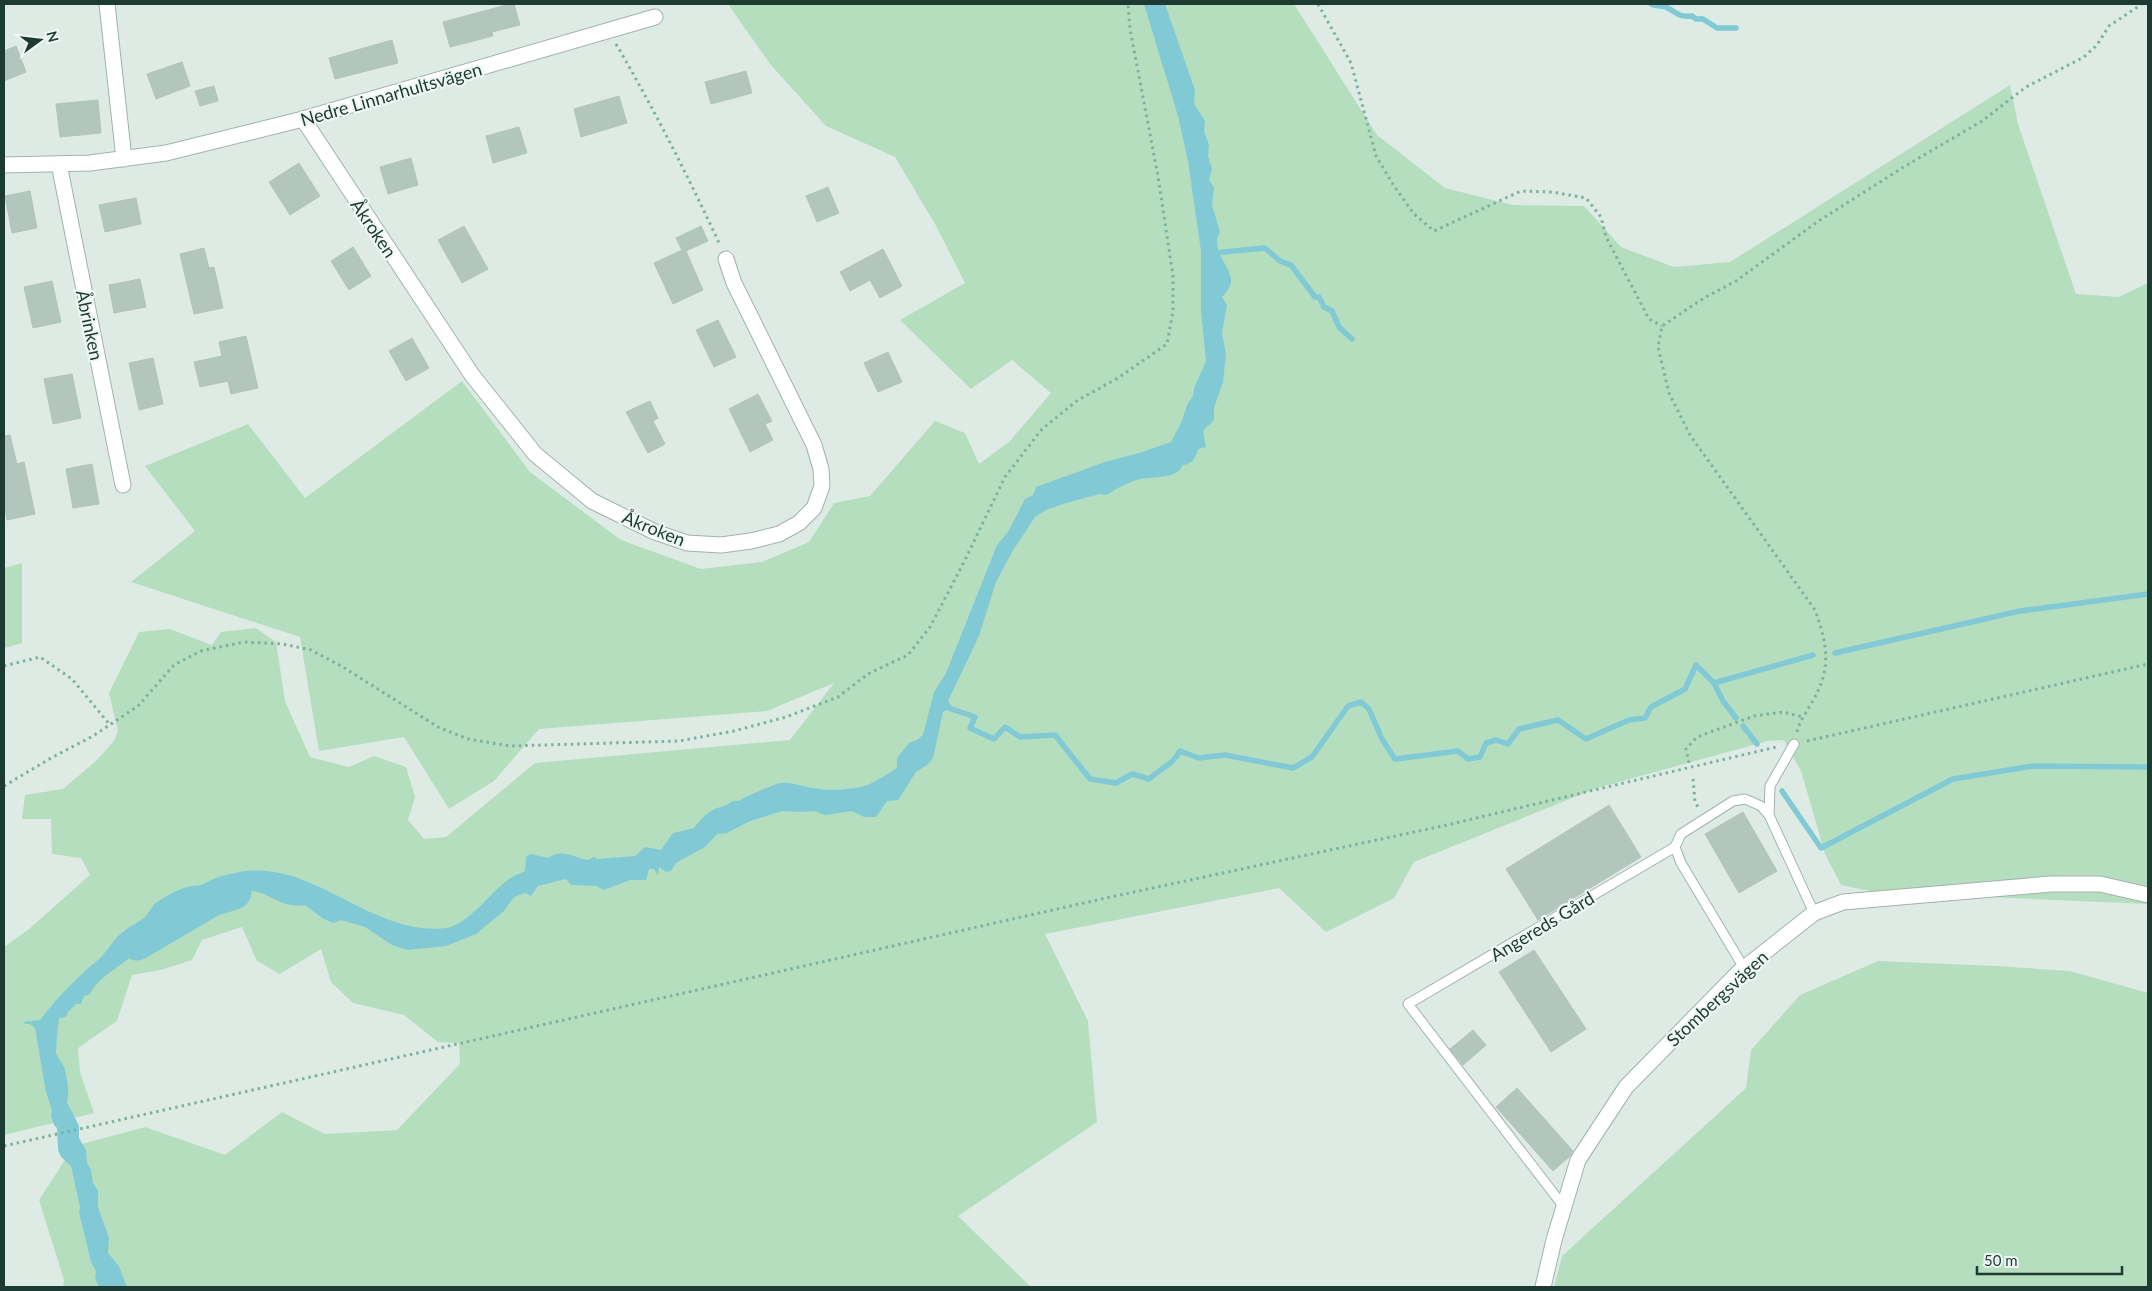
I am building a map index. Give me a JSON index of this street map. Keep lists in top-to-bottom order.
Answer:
{
  "streets": {
    "street": [
      "Nedre Linnarhultsvägen",
      "Åkroken",
      "Åbrinken",
      "Stombergsvägen"
    ],
    "lane": ["Angereds Gård"]
  },
  "crossings": [
    ["Nedre Linnarhultsvägen", "Åkroken"],
    ["Nedre Linnarhultsvägen", "Åbrinken"],
    ["Angereds Gård", "Stombergsvägen"]
  ],
  "scale_bar": "50 m",
  "north": "right"
}
